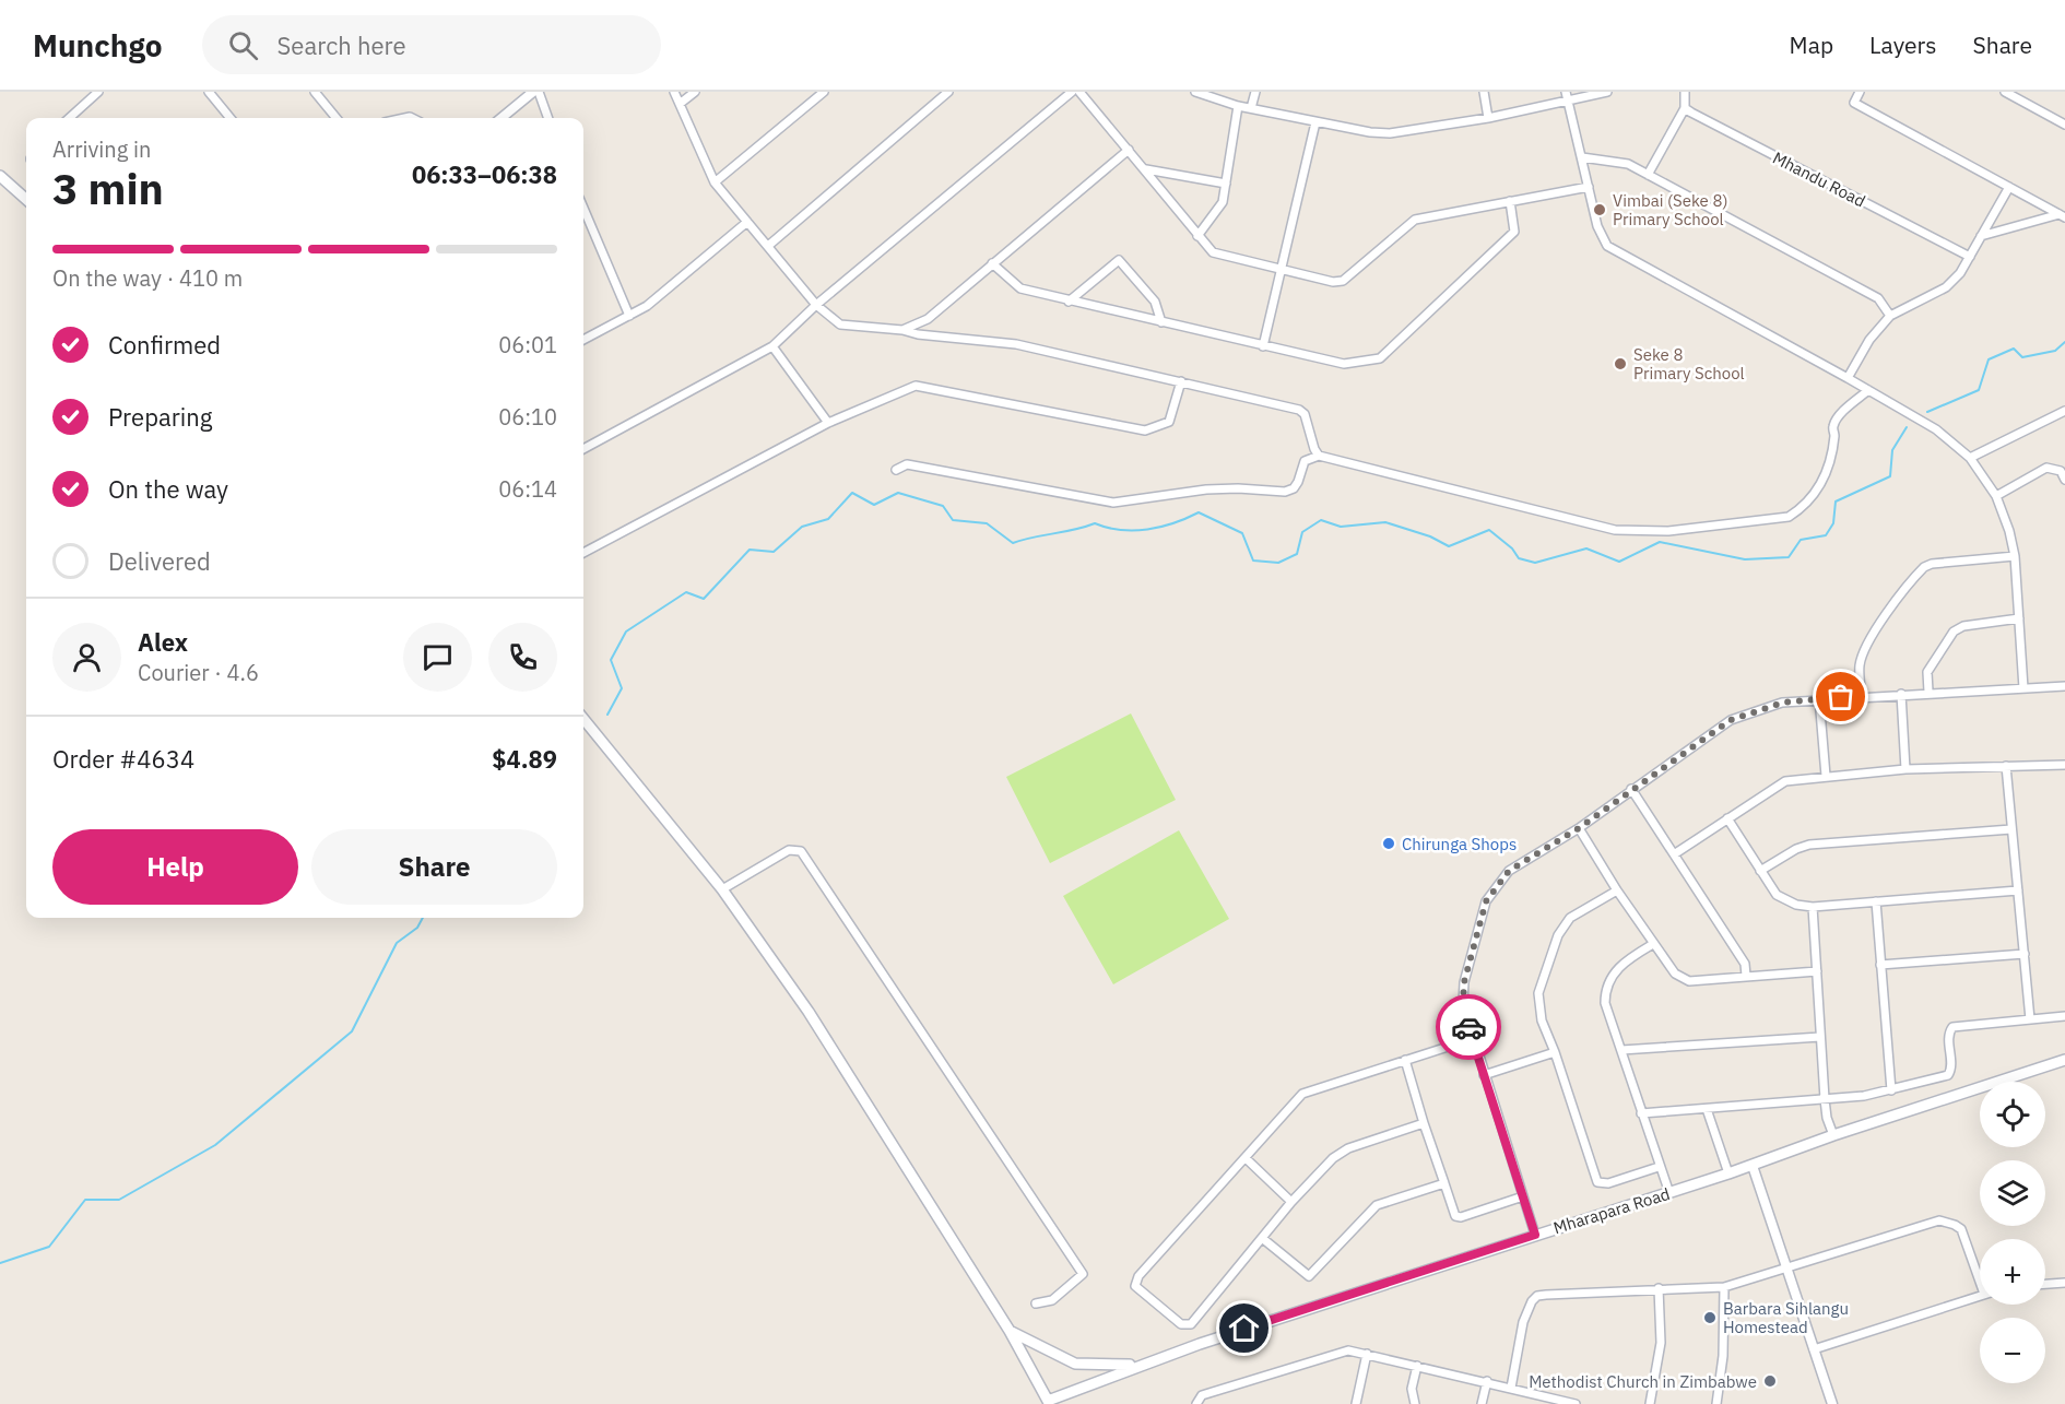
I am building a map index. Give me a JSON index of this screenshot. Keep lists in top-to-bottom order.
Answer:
{
  "streets": {
    "main road": ["Mharapara Road"],
    "street": ["Mhandu Road"]
  },
  "places": [
    "Vimbai (Seke 8) Primary School",
    "Seke 8 Primary School",
    "Chirunga Shops",
    "Barbara Sihlangu Homestead",
    "Methodist Church in Zimbabwe"
  ],
  "page": {
    "header": "Munchgo",
    "search": "Search here",
    "nav": ["Map", "Layers", "Share"],
    "heading": ["3 min", "Arriving in", "06:33–06:38"],
    "panel": [
      "Alex",
      "Courier · 4.6",
      "Order #4634",
      "$4.89"
    ],
    "bar": "On the way · 410 m",
    "list": [
      ["Confirmed", "06:01"],
      ["Preparing", "06:10"],
      ["On the way", "06:14"],
      "Delivered"
    ],
    "buttons": ["Help", "Share"],
    "map_buttons": ["+", "−"]
  }
}
